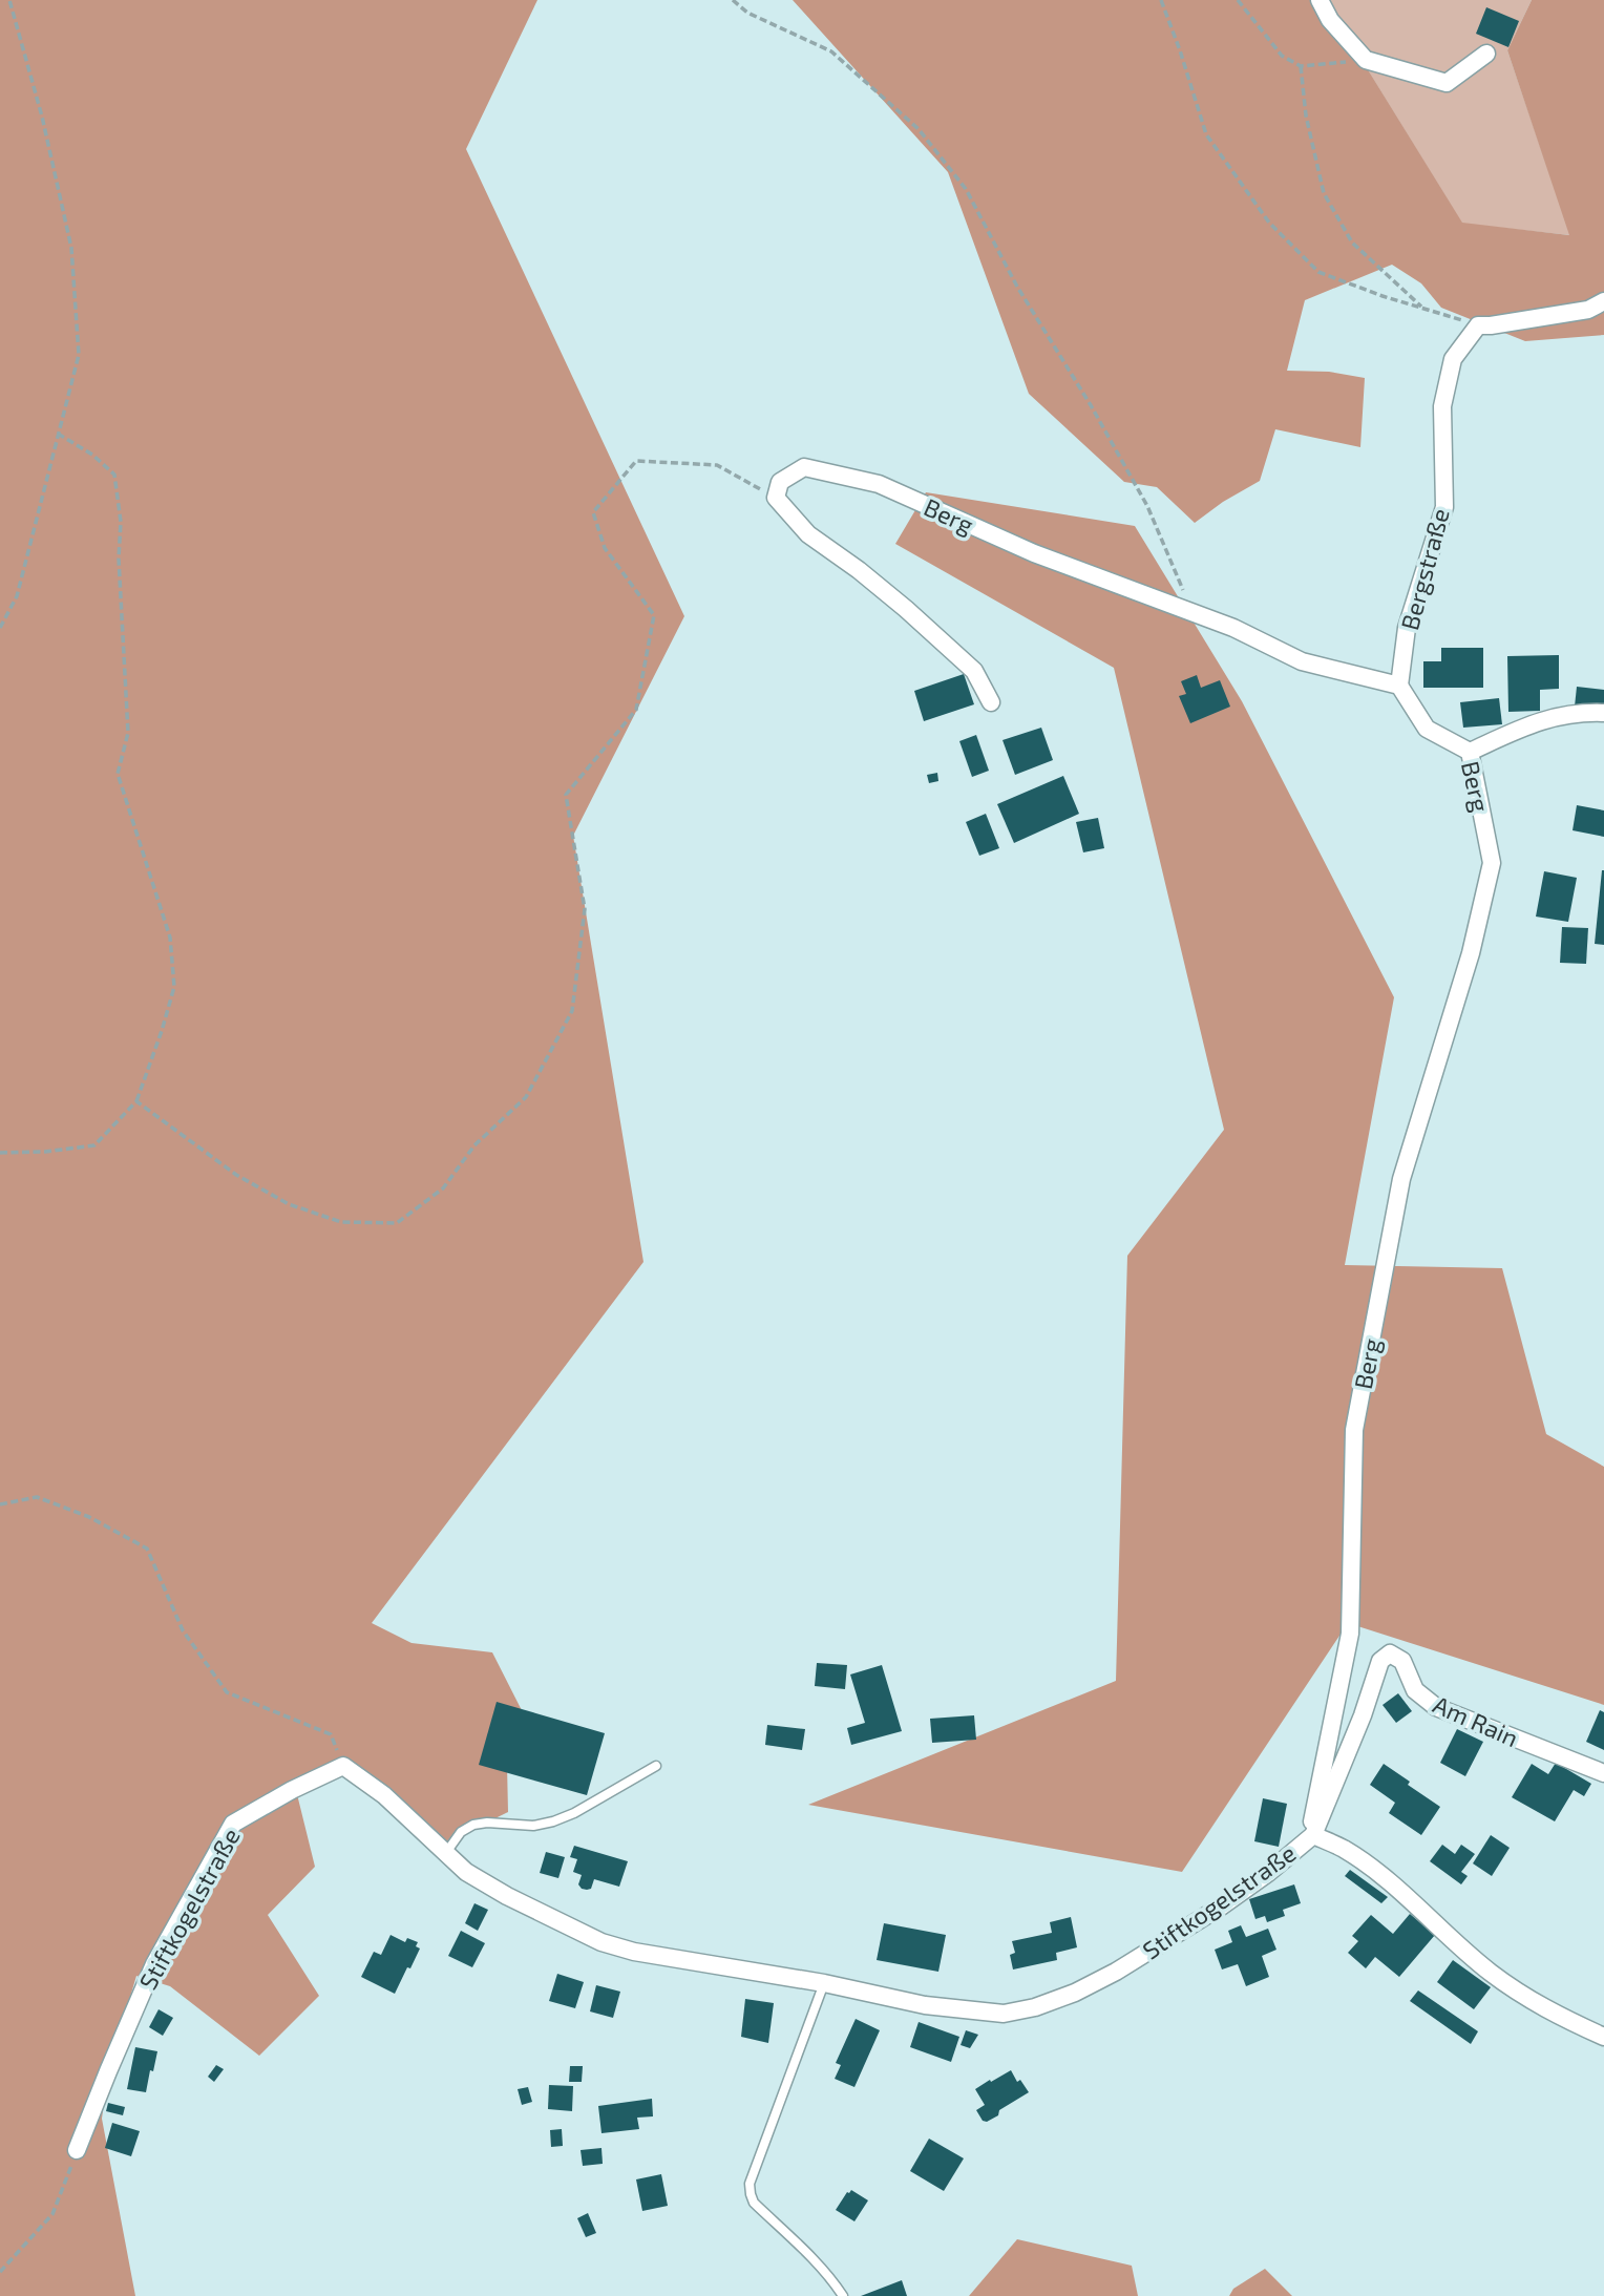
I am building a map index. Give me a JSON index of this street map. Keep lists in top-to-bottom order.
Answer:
{
  "streets": {
    "street": [
      "Berg",
      "Bergstraße",
      "Am Rain",
      "Stiftkogelstraße"
    ]
  },
  "crossings": [
    ["Berg", "Bergstraße"],
    ["Berg", "Am Rain"],
    ["Berg", "Stiftkogelstraße"],
    ["Am Rain", "Stiftkogelstraße"]
  ]
}
